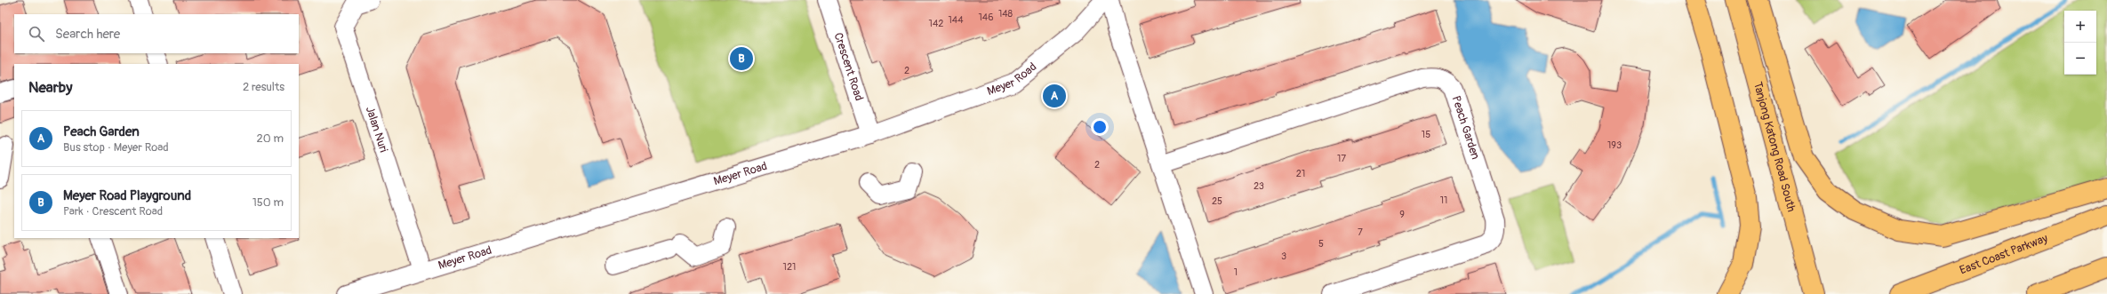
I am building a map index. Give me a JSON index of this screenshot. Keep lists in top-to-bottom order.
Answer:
{
  "streets": {
    "main road": ["Tanjong Katong Road South", "East Coast Parkway"],
    "street": [
      "Crescent Road",
      "Meyer Road",
      "Peach Garden",
      "Jalan Nuri"
    ]
  },
  "crossings": [
    ["Crescent Road", "Meyer Road"],
    ["Meyer Road", "Jalan Nuri"]
  ],
  "house_numbers": [
    "148",
    "146",
    "144",
    "142",
    "2",
    "15",
    "193",
    "17",
    "2",
    "21",
    "23",
    "11",
    "25",
    "9",
    "7",
    "5",
    "3",
    "121",
    "1"
  ],
  "page": {
    "map_buttons": ["+", "−"],
    "search": "Search here",
    "pins": ["B", "A"],
    "heading": ["Nearby", "2 results"],
    "list": [
      {
        "mark": "A",
        "name": "Peach Garden",
        "note": "Bus stop · Meyer Road",
        "value": "20 m"
      },
      {
        "mark": "B",
        "name": "Meyer Road Playground",
        "note": "Park · Crescent Road",
        "value": "150 m"
      }
    ]
  }
}
